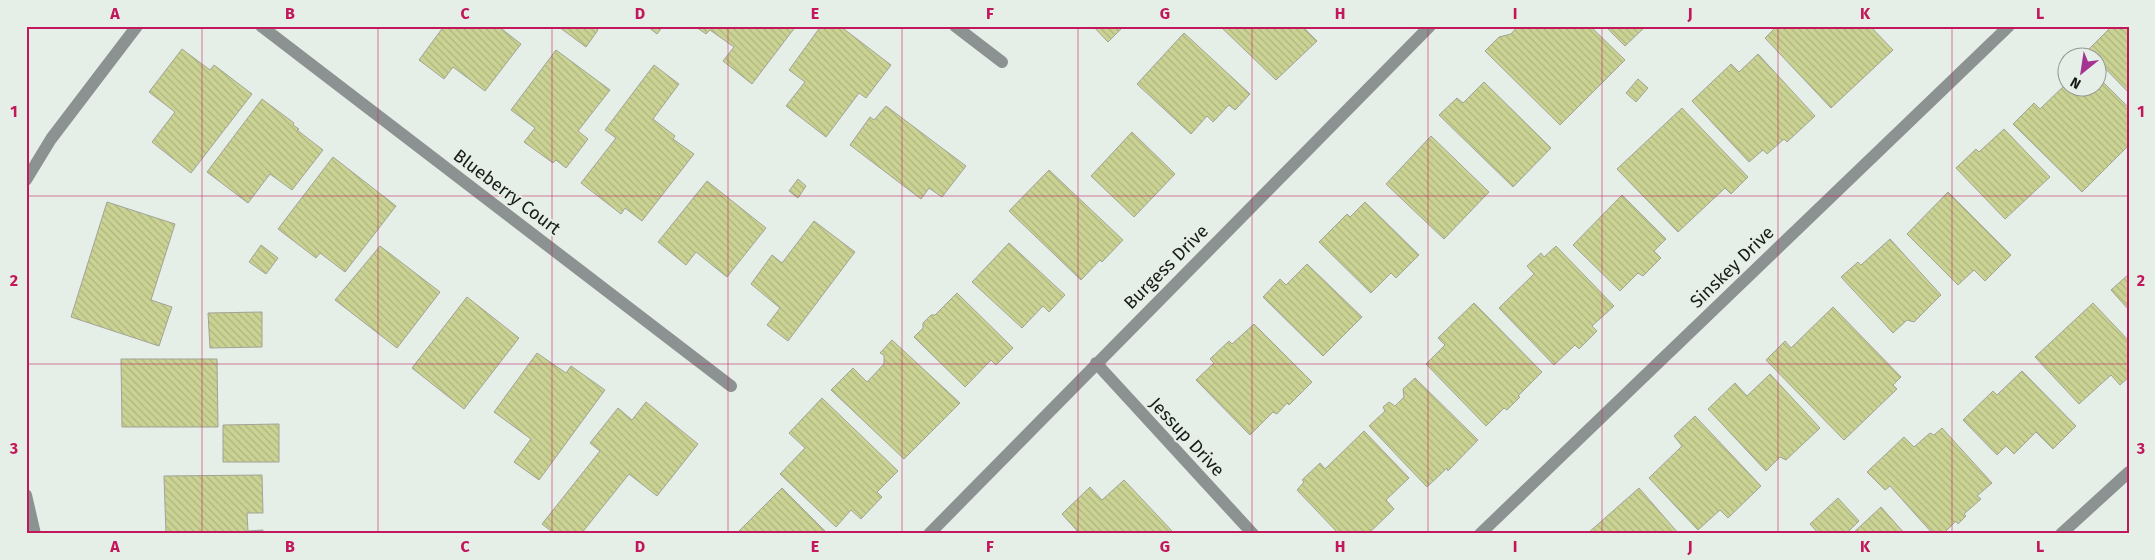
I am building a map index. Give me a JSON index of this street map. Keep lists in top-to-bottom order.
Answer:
{
  "streets": {
    "street": [
      "Blueberry Court",
      "Burgess Drive",
      "Sinskey Drive",
      "Jessup Drive"
    ]
  },
  "crossings": [
    ["Burgess Drive", "Jessup Drive"]
  ],
  "north": "bottom left",
  "grid": {
    "columns": [
      "A",
      "B",
      "C",
      "D",
      "E",
      "F",
      "G",
      "H",
      "I",
      "J",
      "K",
      "L"
    ],
    "rows": ["1", "2", "3"]
  }
}
